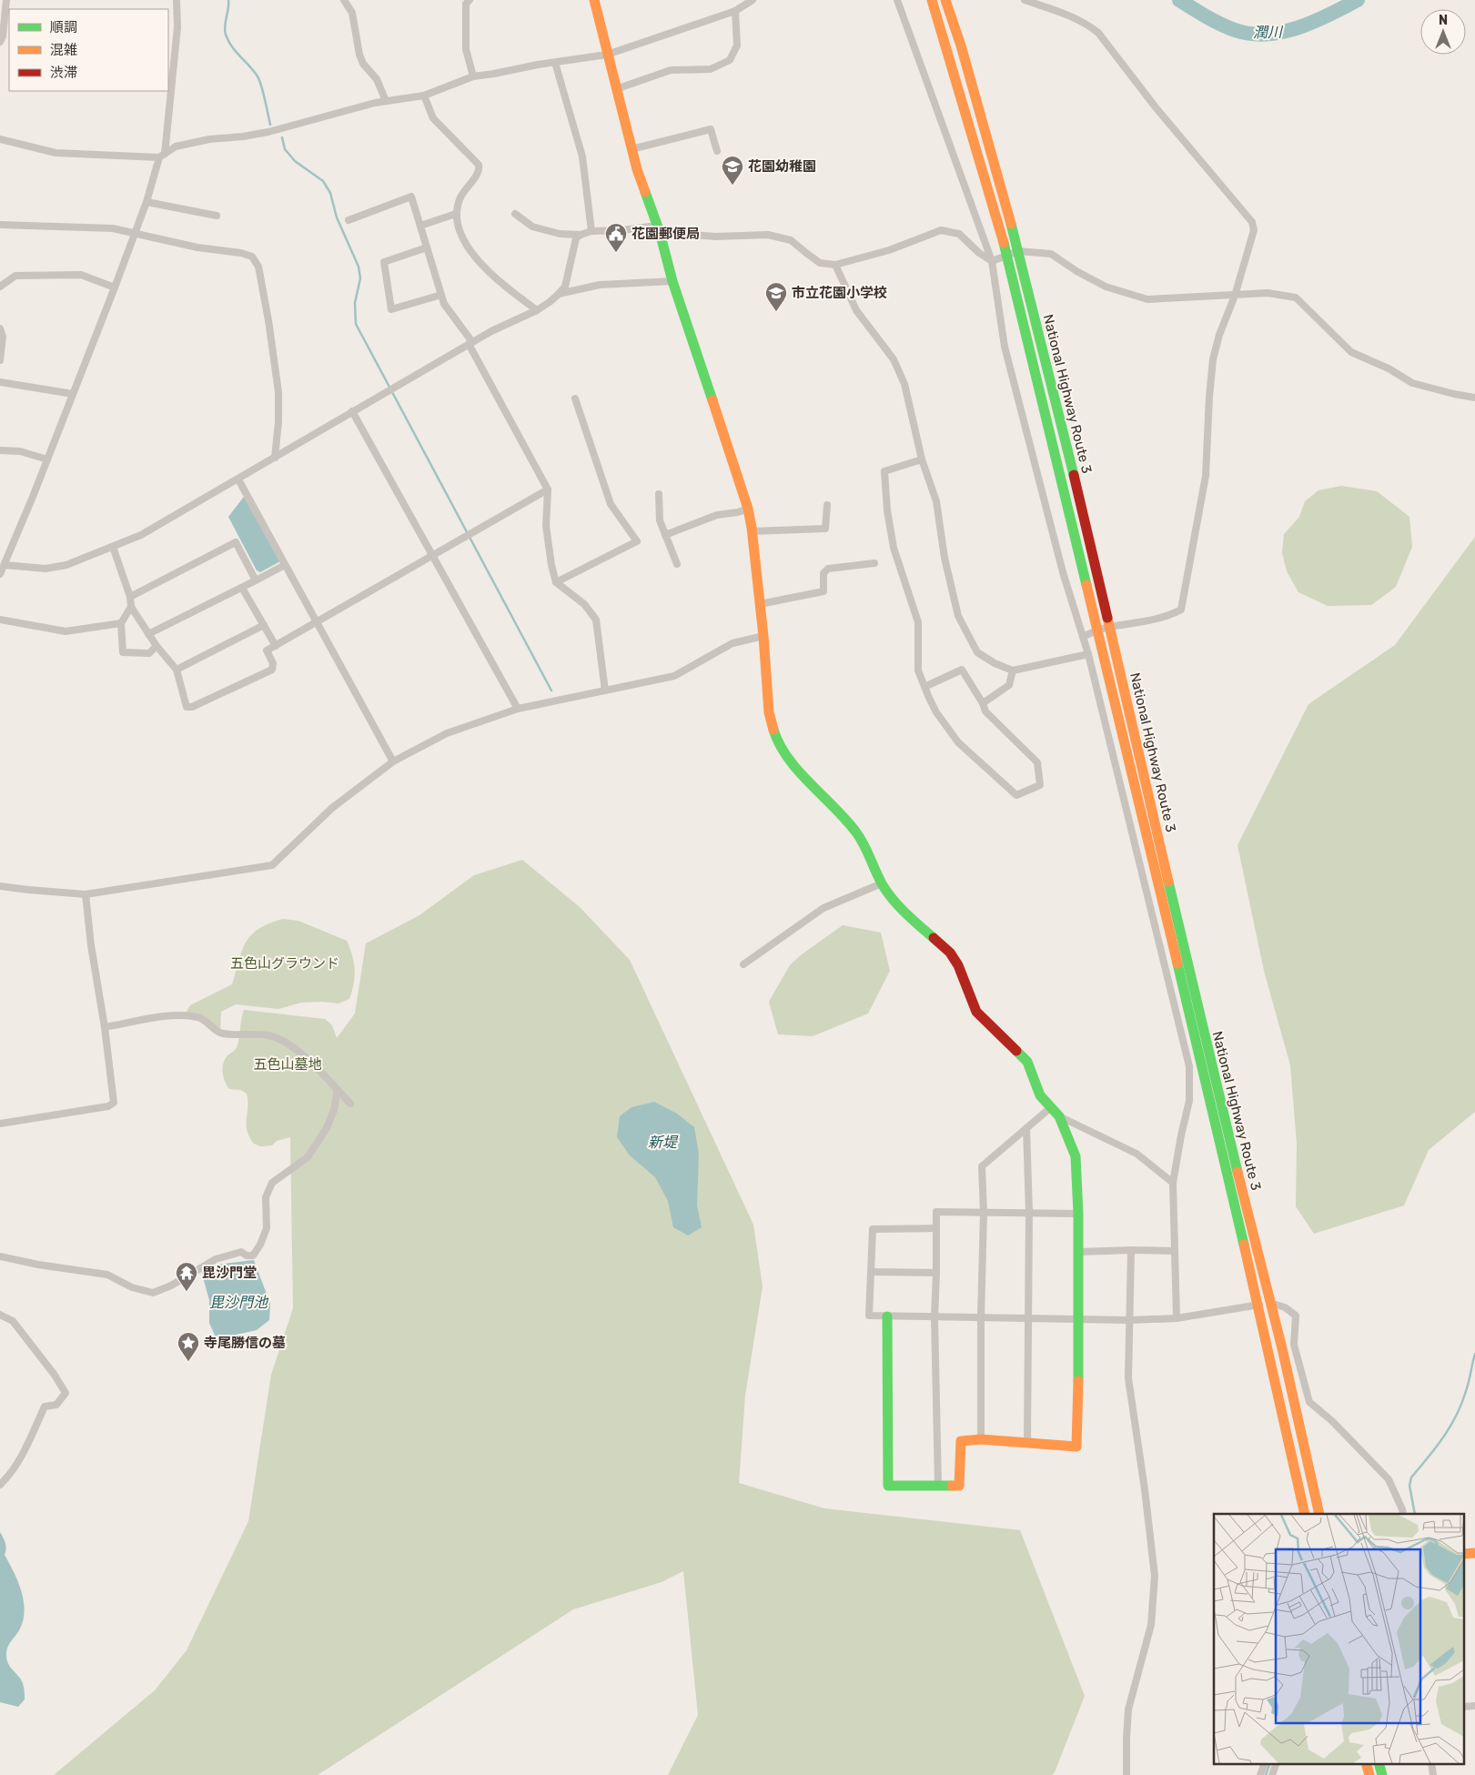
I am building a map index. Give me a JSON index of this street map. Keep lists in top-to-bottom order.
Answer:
{
  "streets": {
    "main road": ["National Highway Route 3"]
  },
  "water": ["潤川", "新堤", "毘沙門池"],
  "parks": ["五色山グラウンド", "五色山墓地"],
  "places": {
    "school or university": ["花園幼稚園", "市立花園小学校"],
    "public building": ["花園郵便局"],
    "temple": ["毘沙門堂"],
    "place": ["寺尾勝信の墓"]
  },
  "legend": ["順調", "混雑", "渋滞"],
  "north": "top"
}
